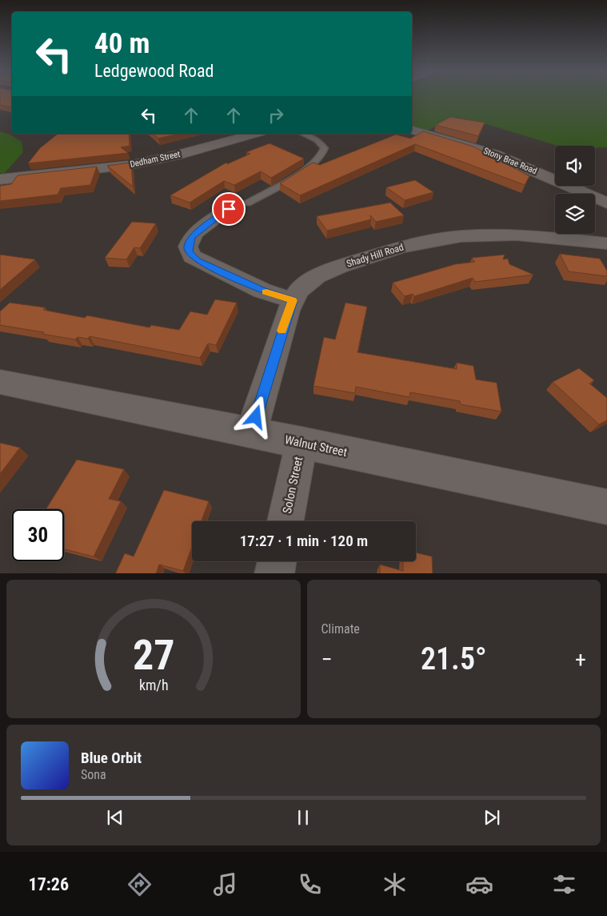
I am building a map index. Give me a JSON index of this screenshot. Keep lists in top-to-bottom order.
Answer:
{
  "streets": {
    "street": [
      "Dedham Street",
      "Stony Brae Road",
      "Shady Hill Road",
      "Walnut Street",
      "Solon Street"
    ]
  },
  "crossings": [
    ["Shady Hill Road", "Walnut Street"],
    ["Walnut Street", "Solon Street"]
  ],
  "page": {
    "turn": ["40 m", "Ledgewood Road"],
    "limit": "30",
    "trip": "17:27 · 1 min · 120 m",
    "tile": "Climate",
    "heat": ["−", "21.5°", "+"],
    "song": ["Blue Orbit", "Sona"],
    "tabs": "17:26",
    "gauge": ["27", "km/h"]
  }
}
